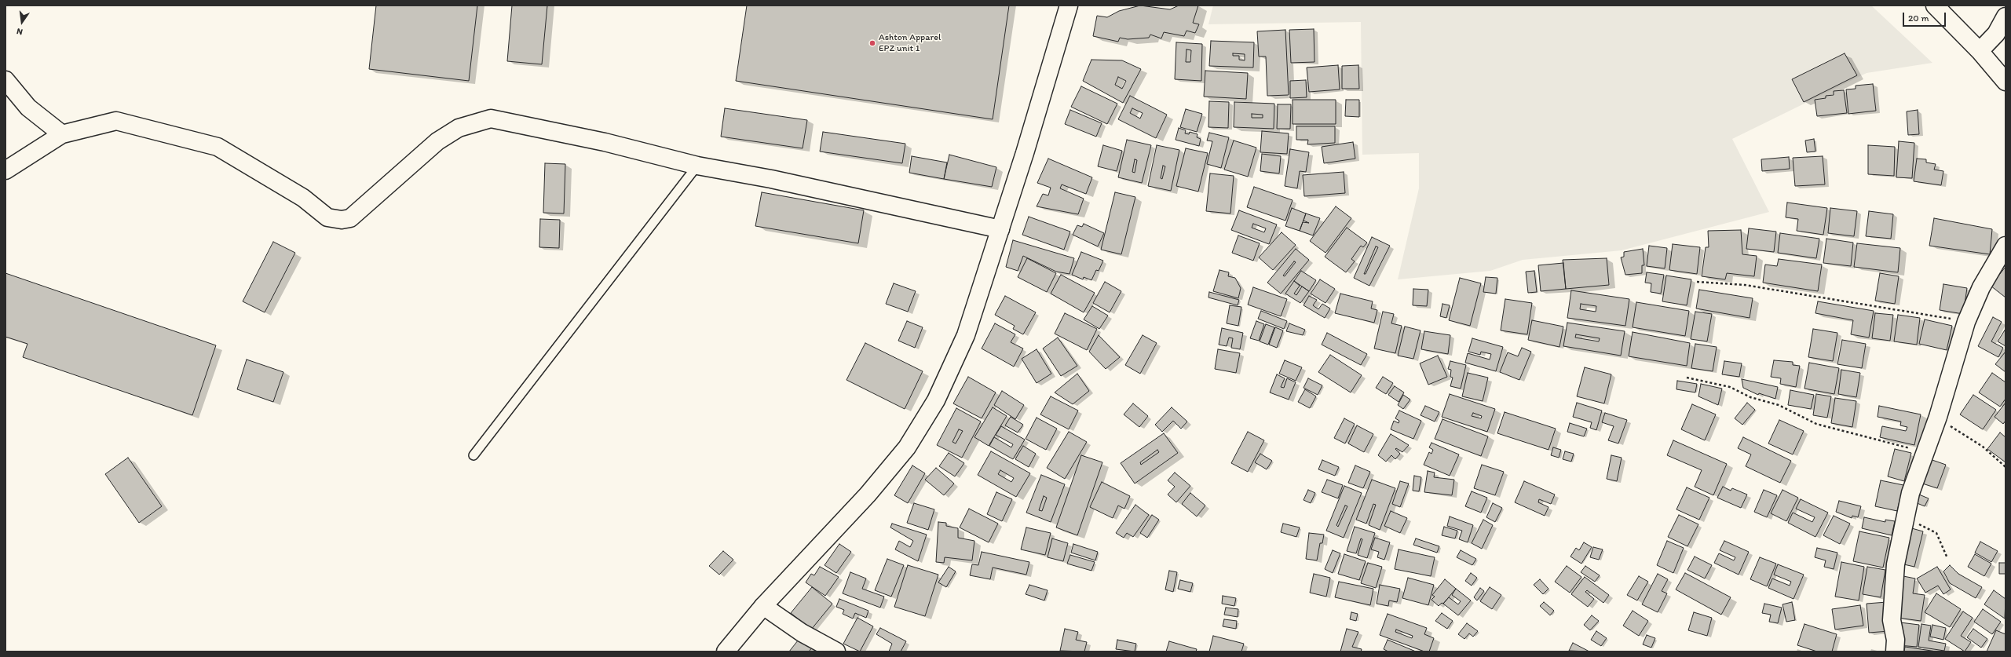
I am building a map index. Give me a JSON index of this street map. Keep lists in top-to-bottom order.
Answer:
{
  "places": ["Ashton Apparel EPZ unit 1"],
  "scale_bar": "20 m",
  "north": "bottom"
}
